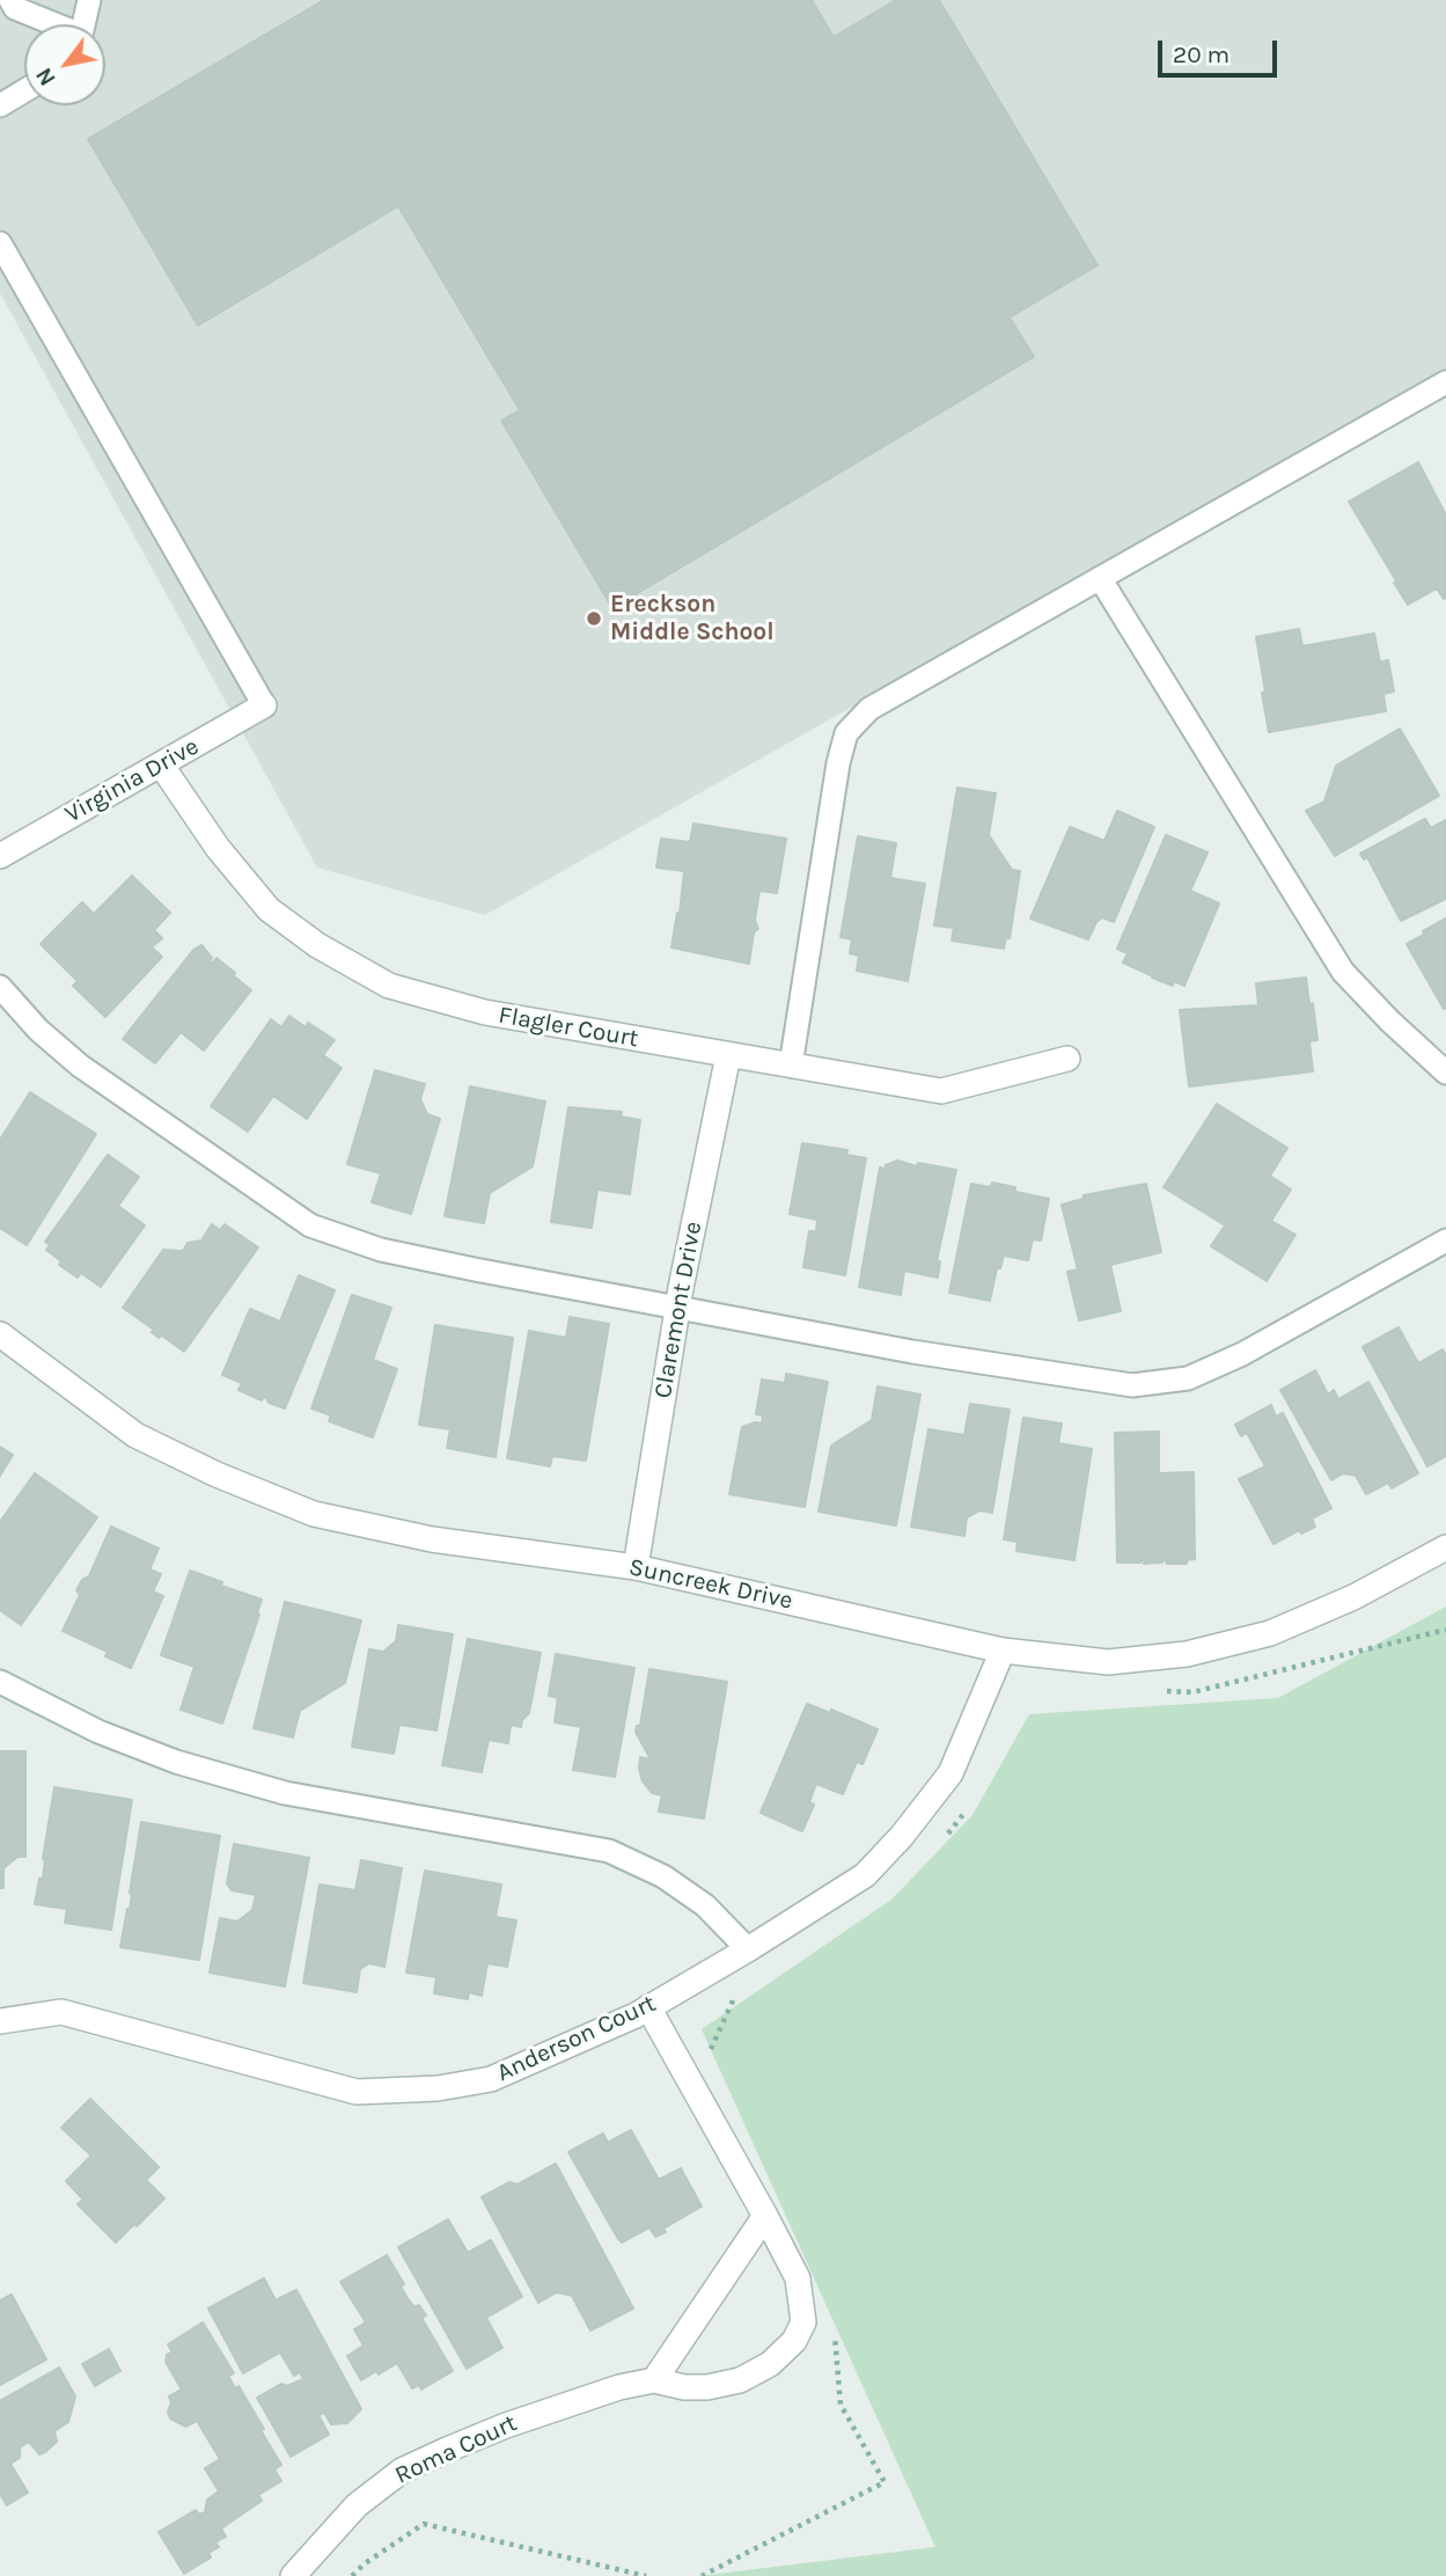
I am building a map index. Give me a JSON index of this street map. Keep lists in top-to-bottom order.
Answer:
{
  "streets": {
    "street": [
      "Virginia Drive",
      "Flagler Court",
      "Claremont Drive",
      "Suncreek Drive",
      "Anderson Court",
      "Roma Court"
    ]
  },
  "crossings": [
    ["Virginia Drive", "Flagler Court"],
    ["Flagler Court", "Claremont Drive"],
    ["Claremont Drive", "Suncreek Drive"],
    ["Suncreek Drive", "Anderson Court"],
    ["Anderson Court", "Roma Court"]
  ],
  "places": ["Ereckson Middle School"],
  "scale_bar": "20 m",
  "north": "bottom left"
}
